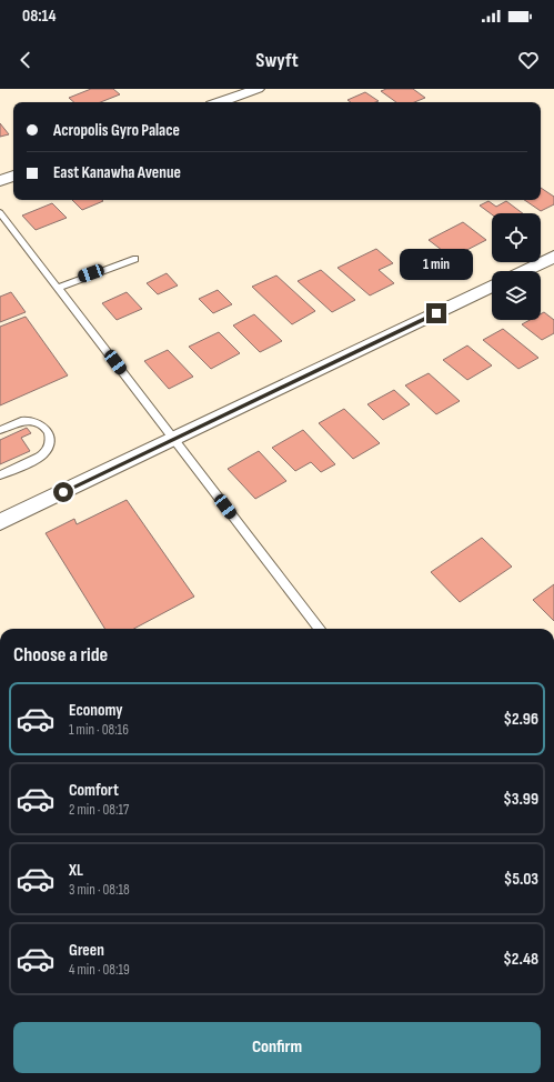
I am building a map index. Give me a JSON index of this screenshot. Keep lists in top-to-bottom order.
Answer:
{
  "page": {
    "status": "08:14",
    "header": "Swyft",
    "banner": ["Acropolis Gyro Palace", "East Kanawha Avenue"],
    "bubble": "1 min",
    "heading": "Choose a ride",
    "list": [
      {
        "name": "Economy",
        "note": "1 min · 08:16",
        "value": "$2.96"
      },
      {
        "name": "Comfort",
        "note": "2 min · 08:17",
        "value": "$3.99"
      },
      {
        "name": "XL",
        "note": "3 min · 08:18",
        "value": "$5.03"
      },
      {
        "name": "Green",
        "note": "4 min · 08:19",
        "value": "$2.48"
      }
    ],
    "buttons": "Confirm"
  }
}
